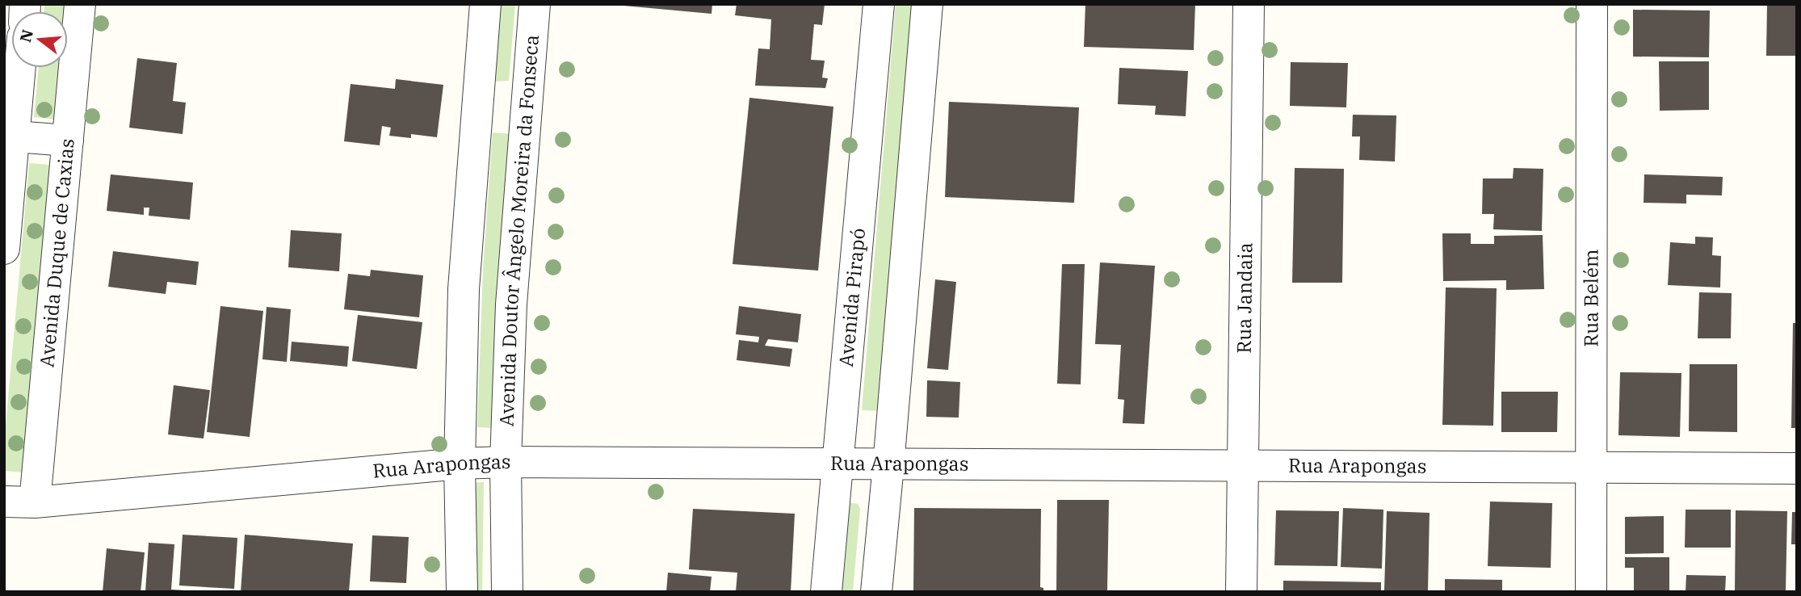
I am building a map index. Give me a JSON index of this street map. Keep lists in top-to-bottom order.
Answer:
{
  "streets": {
    "street": [
      "Avenida Doutor Ângelo Moreira da Fonseca",
      "Avenida Duque de Caxias",
      "Avenida Pirapó",
      "Rua Jandaia",
      "Rua Belém",
      "Rua Arapongas"
    ]
  },
  "crossings": [
    ["Avenida Doutor Ângelo Moreira da Fonseca", "Rua Arapongas"],
    ["Avenida Duque de Caxias", "Rua Arapongas"],
    ["Avenida Pirapó", "Rua Arapongas"],
    ["Rua Jandaia", "Rua Arapongas"],
    ["Rua Belém", "Rua Arapongas"]
  ],
  "north": "left"
}
